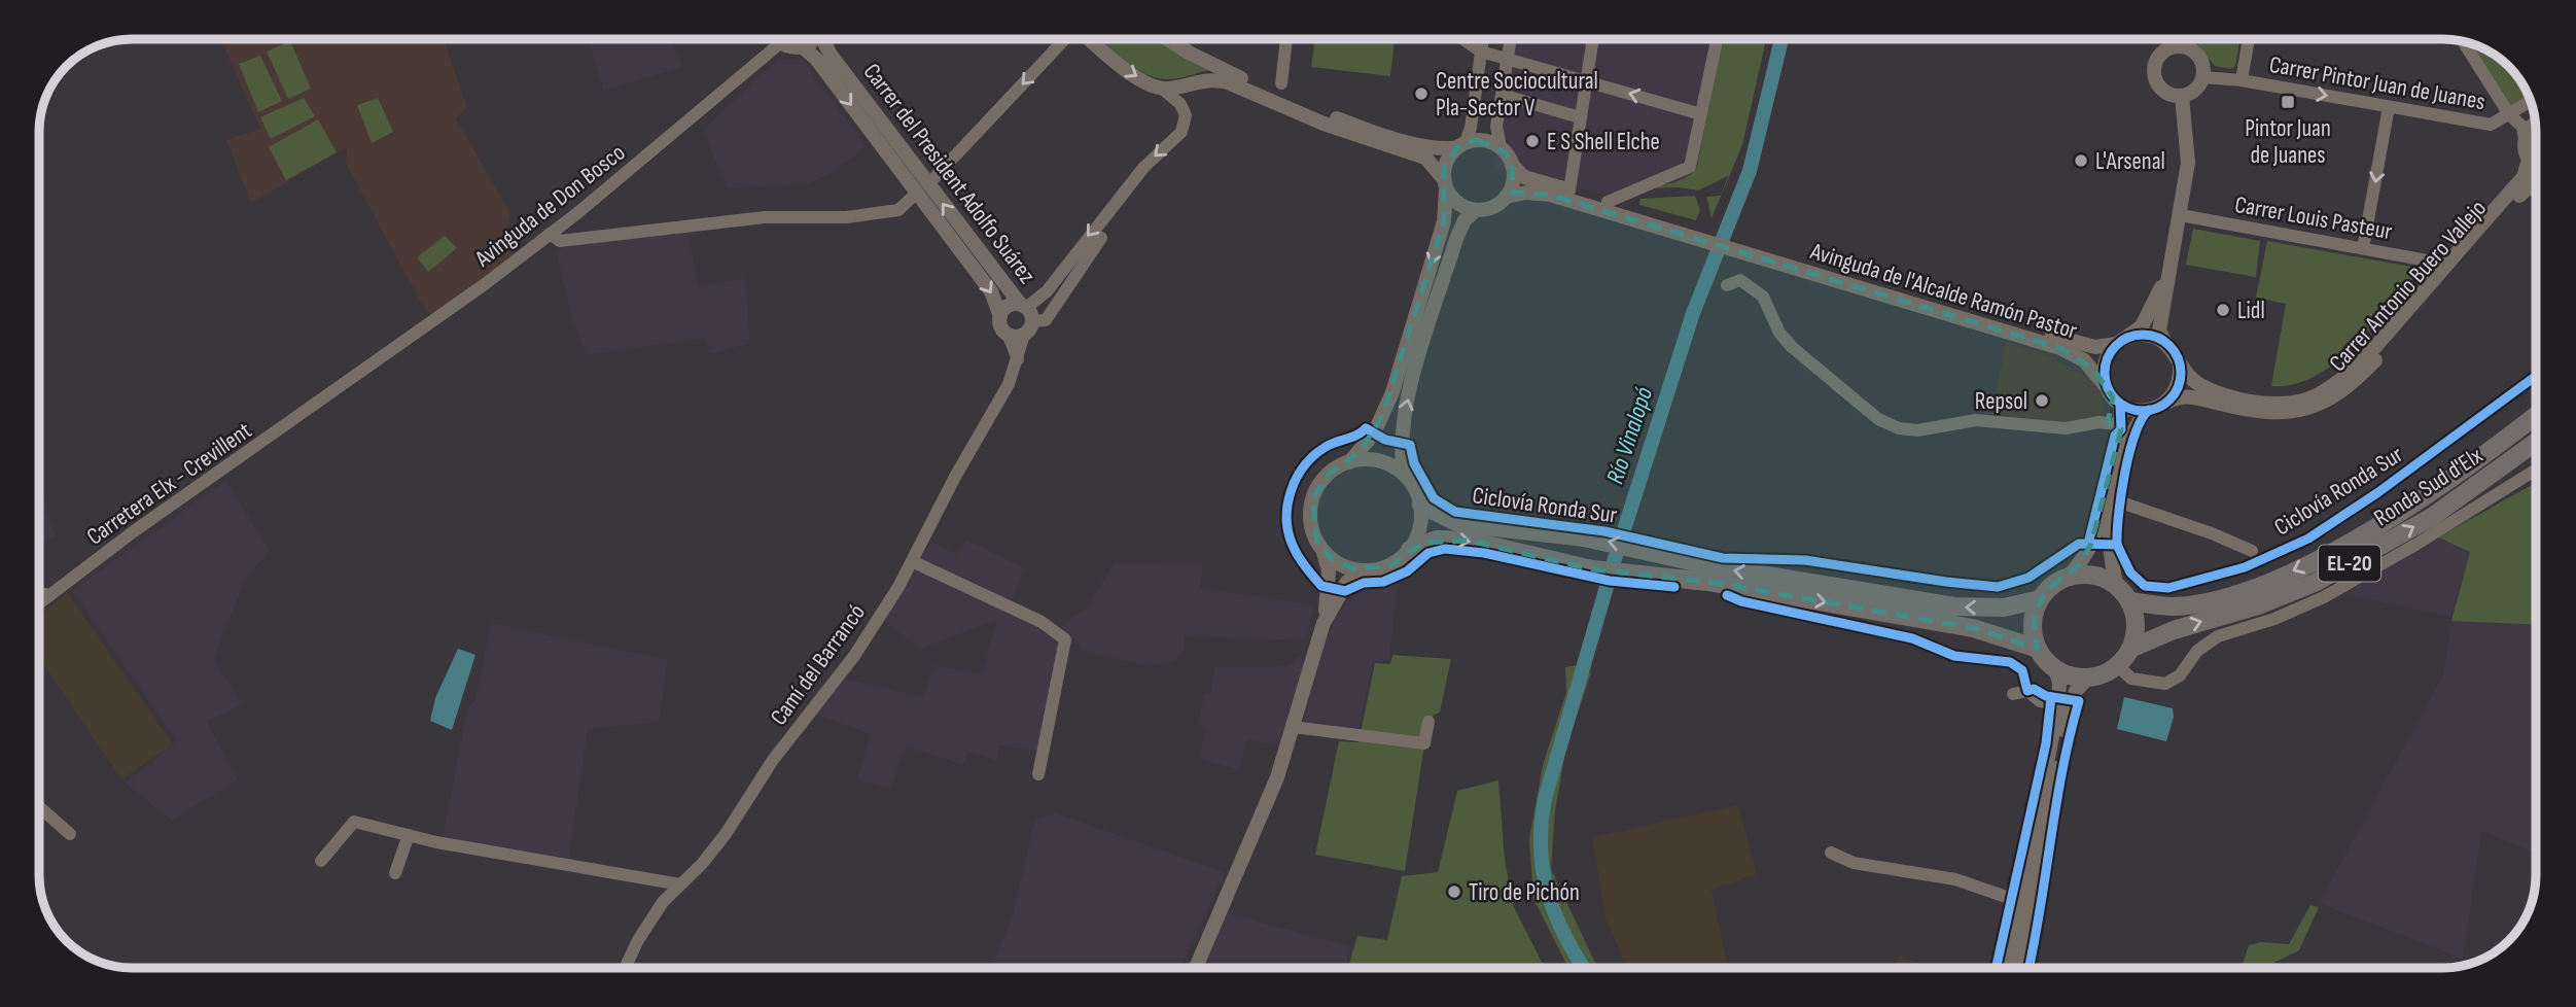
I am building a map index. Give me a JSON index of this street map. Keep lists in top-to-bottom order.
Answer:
{
  "streets": {
    "highway": ["Ronda Sud d'Elx", "EL-20"],
    "main road": ["Carrer del President Adolfo Suárez", "Carrer Antonio Buero Vallejo", "Avinguda de l'Alcalde Ramón Pastor"],
    "street": [
      "Carrer Pintor Juan de Juanes",
      "Avinguda de Don Bosco",
      "Carrer Louis Pasteur",
      "Carretera Elx - Crevillent",
      "Camí del Barrancó"
    ],
    "cycle path": ["Ciclovía Ronda Sur"]
  },
  "crossings": [
    ["Carrer del President Adolfo Suárez", "Camí del Barrancó"],
    ["Avinguda de Don Bosco", "Carretera Elx - Crevillent"],
    ["Carrer Antonio Buero Vallejo", "Avinguda de l'Alcalde Ramón Pastor"],
    ["Ronda Sud d'Elx", "EL-20"]
  ],
  "one_way": ["Carrer Pintor Juan de Juanes"],
  "water": ["Río Vinalopó"],
  "places": {
    "other": [
      "Centre Sociocultural Pla-Sector V",
      "E S Shell Elche",
      "L'Arsenal",
      "Lidl",
      "Repsol",
      "Tiro de Pichón"
    ],
    "transit": ["Pintor Juan de Juanes"]
  }
}
